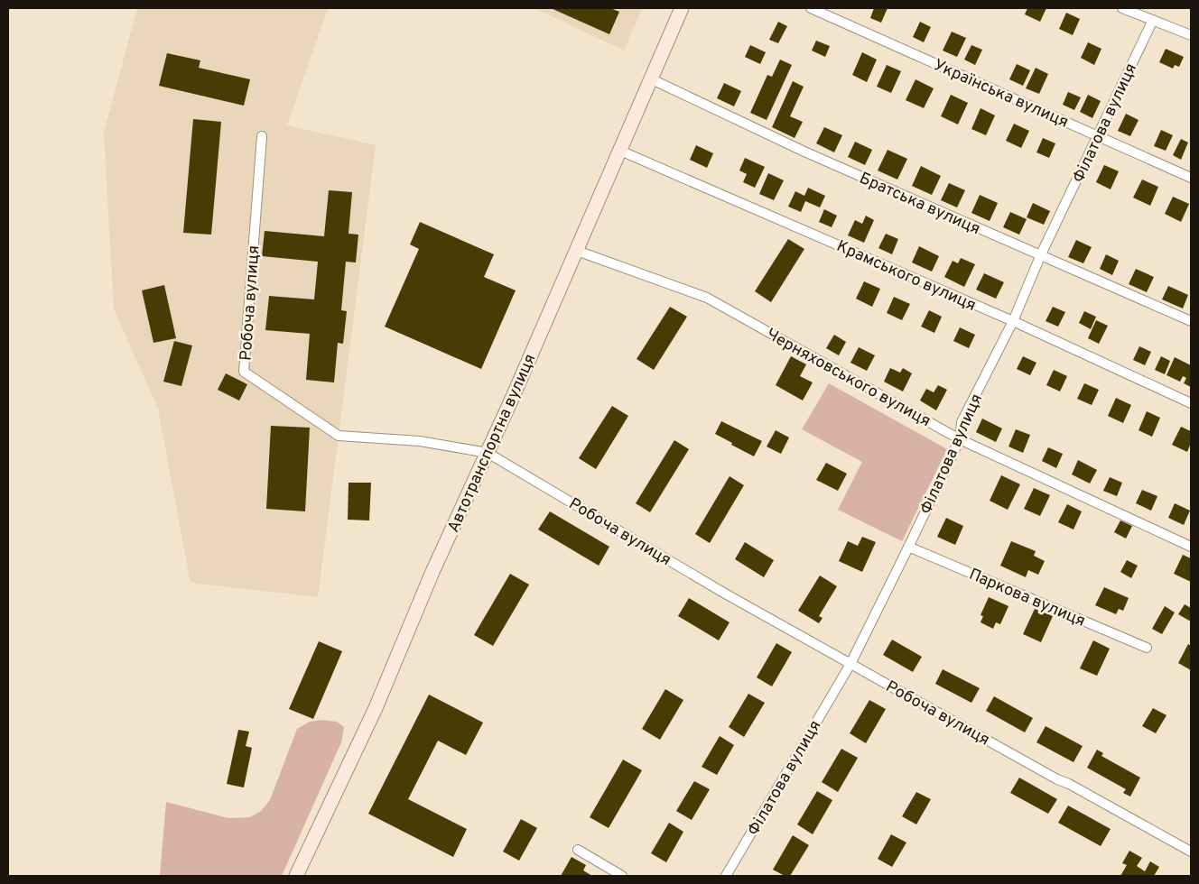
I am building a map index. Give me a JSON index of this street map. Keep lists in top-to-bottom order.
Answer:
{
  "streets": {
    "main road": ["Автотранспортна вулиця"],
    "street": [
      "Українська вулиця",
      "Філатова вулиця",
      "Братська вулиця",
      "Крамського вулиця",
      "Робоча вулиця",
      "Черняховського вулиця",
      "Паркова вулиця"
    ]
  },
  "crossings": [
    ["Українська вулиця", "Філатова вулиця"],
    ["Філатова вулиця", "Братська вулиця"],
    ["Філатова вулиця", "Крамського вулиця"],
    ["Філатова вулиця", "Робоча вулиця"],
    ["Філатова вулиця", "Черняховського вулиця"],
    ["Філатова вулиця", "Паркова вулиця"],
    ["Братська вулиця", "Автотранспортна вулиця"],
    ["Крамського вулиця", "Автотранспортна вулиця"],
    ["Робоча вулиця", "Автотранспортна вулиця"],
    ["Черняховського вулиця", "Автотранспортна вулиця"]
  ]
}
